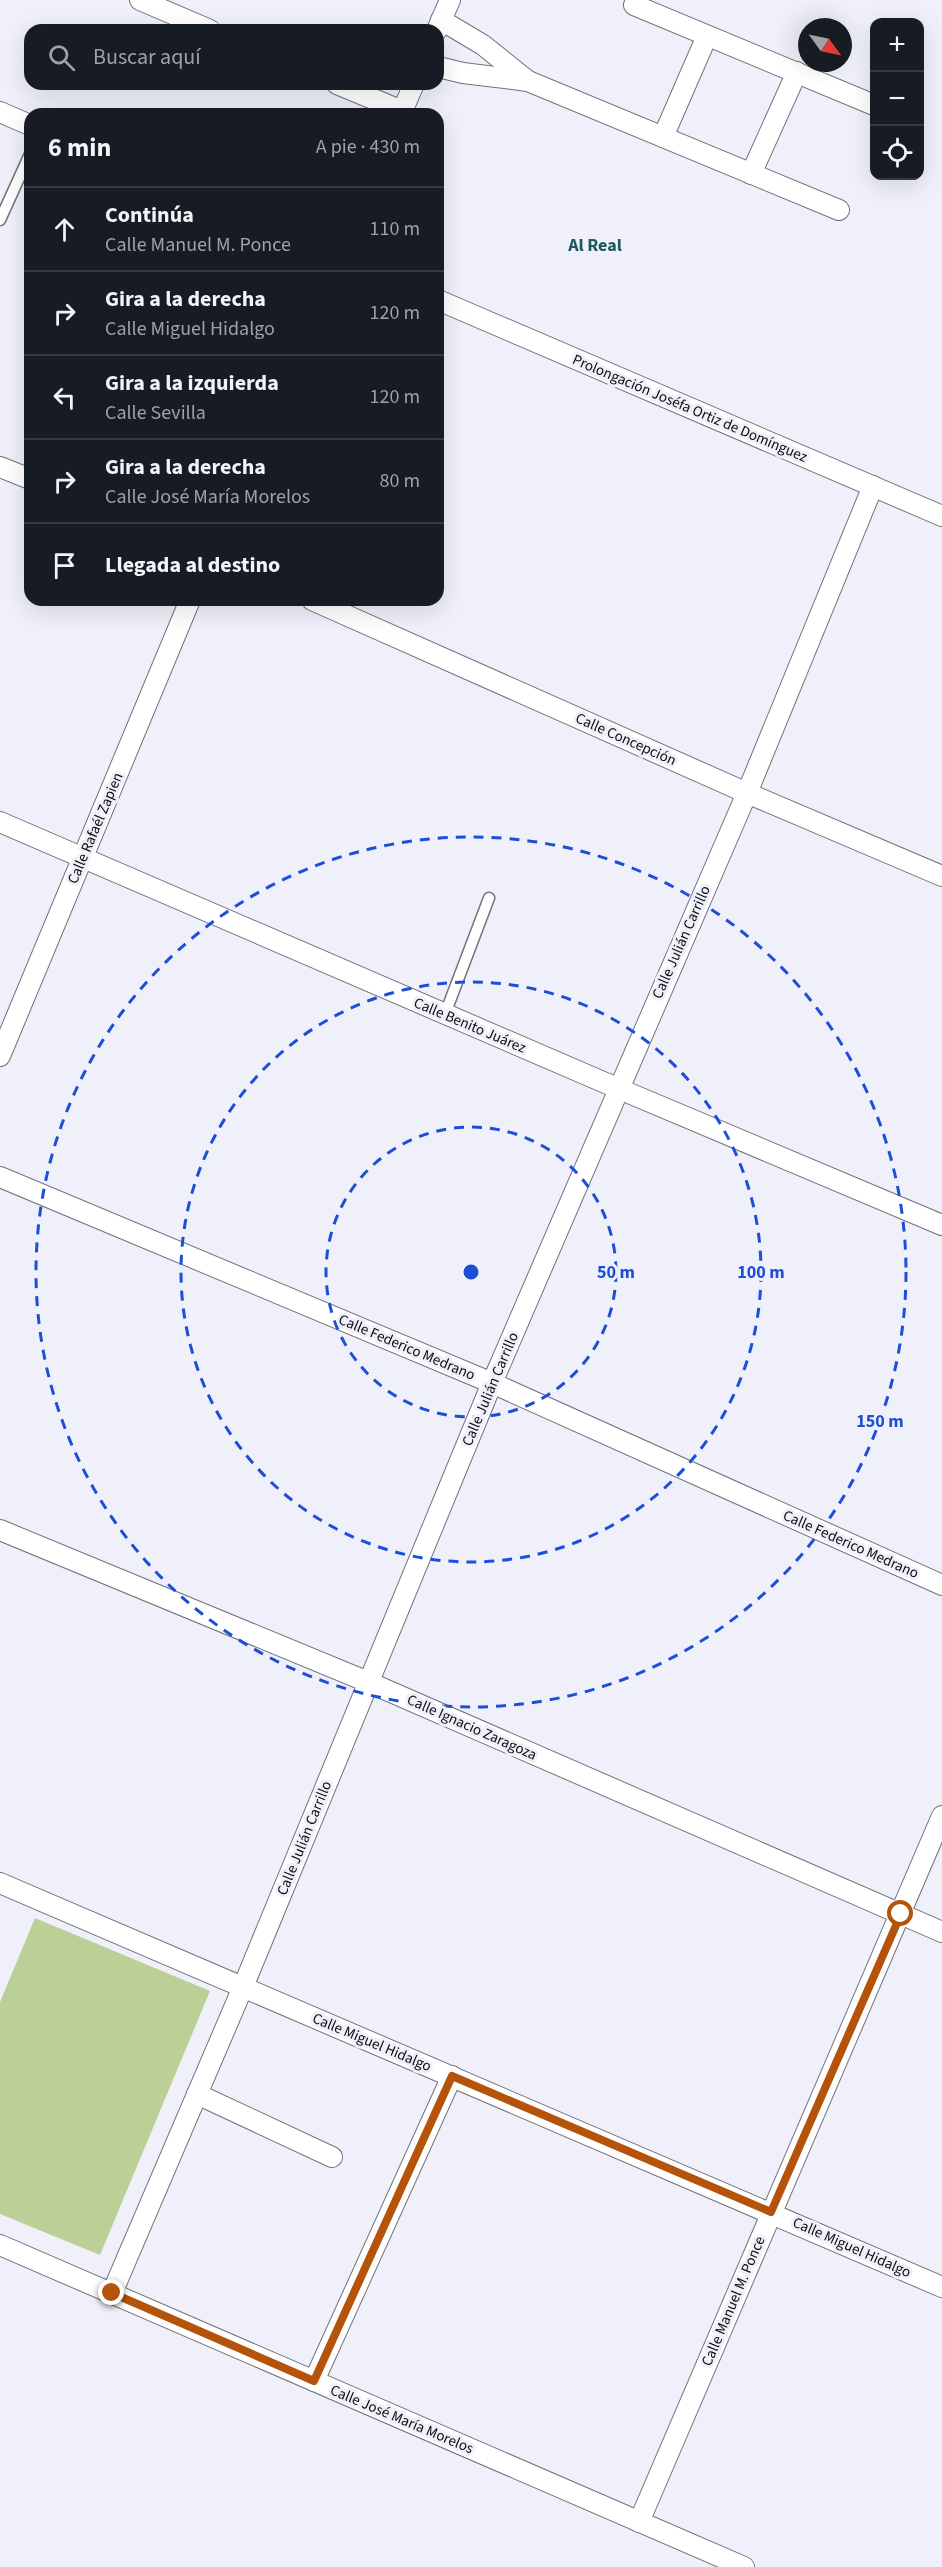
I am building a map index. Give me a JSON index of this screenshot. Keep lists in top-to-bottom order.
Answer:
{
  "streets": {
    "street": [
      "Prolongación Joséfa Ortiz de Domínguez",
      "Calle Concepción",
      "Calle Rafaél Zapien",
      "Calle Julián Carrillo",
      "Calle Benito Juárez",
      "Calle Federico Medrano",
      "Calle Ignacio Zaragoza",
      "Calle Miguel Hidalgo",
      "Calle Manuel M. Ponce",
      "Calle José María Morelos"
    ]
  },
  "crossings": [
    ["Prolongación Joséfa Ortiz de Domínguez", "Calle Julián Carrillo"],
    ["Calle Concepción", "Calle Julián Carrillo"],
    ["Calle Rafaél Zapien", "Calle Benito Juárez"],
    ["Calle Julián Carrillo", "Calle Benito Juárez"],
    ["Calle Julián Carrillo", "Calle Federico Medrano"],
    ["Calle Julián Carrillo", "Calle Ignacio Zaragoza"],
    ["Calle Julián Carrillo", "Calle Miguel Hidalgo"],
    ["Calle Julián Carrillo", "Calle José María Morelos"],
    ["Calle Ignacio Zaragoza", "Calle Manuel M. Ponce"],
    ["Calle Miguel Hidalgo", "Calle Manuel M. Ponce"],
    ["Calle Manuel M. Ponce", "Calle José María Morelos"]
  ],
  "districts": ["Al Real"],
  "north": "bottom right",
  "page": {
    "map_buttons": ["+", "−"],
    "search": "Buscar aquí",
    "heading": ["6 min", "A pie · 430 m"],
    "list": [
      ["Continúa", "Calle Manuel M. Ponce", "110 m"],
      ["Gira a la derecha", "Calle Miguel Hidalgo", "120 m"],
      ["Gira a la izquierda", "Calle Sevilla", "120 m"],
      ["Gira a la derecha", "Calle José María Morelos", "80 m"],
      "Llegada al destino"
    ]
  },
  "rings": ["50 m", "100 m", "150 m"]
}
